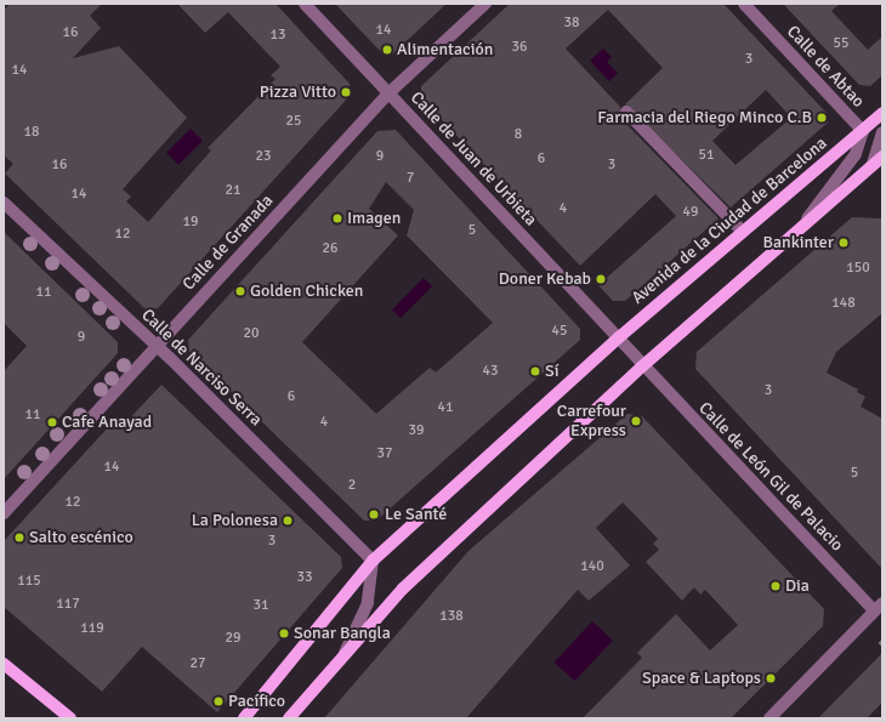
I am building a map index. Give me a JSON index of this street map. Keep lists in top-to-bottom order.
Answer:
{
  "streets": {
    "main road": ["Avenida de la Ciudad de Barcelona"],
    "street": [
      "Calle de Abtao",
      "Calle de Juan de Urbieta",
      "Calle de Granada",
      "Calle de Narciso Serra",
      "Calle de León Gil de Palacio"
    ]
  },
  "crossings": [
    ["Calle de Abtao", "Avenida de la Ciudad de Barcelona"],
    ["Calle de Juan de Urbieta", "Avenida de la Ciudad de Barcelona"],
    ["Calle de Juan de Urbieta", "Calle de Granada"],
    ["Avenida de la Ciudad de Barcelona", "Calle de Narciso Serra"],
    ["Avenida de la Ciudad de Barcelona", "Calle de León Gil de Palacio"],
    ["Calle de Granada", "Calle de Narciso Serra"]
  ],
  "places": [
    "Alimentación",
    "Pizza Vitto",
    "Farmacia del Riego Minco C.B",
    "Imagen",
    "Bankinter",
    "Doner Kebab",
    "Golden Chicken",
    "Sí",
    "Carrefour Express",
    "Cafe Anayad",
    "Le Santé",
    "La Polonesa",
    "Salto escénico",
    "Dia",
    "Sonar Bangla",
    "Space & Laptops",
    "Pacífico"
  ],
  "house_numbers": [
    "38",
    "14",
    "16",
    "13",
    "55",
    "36",
    "3",
    "14",
    "25",
    "18",
    "8",
    "51",
    "23",
    "9",
    "6",
    "16",
    "3",
    "7",
    "21",
    "14",
    "4",
    "49",
    "19",
    "5",
    "12",
    "26",
    "150",
    "11",
    "148",
    "45",
    "20",
    "9",
    "43",
    "3",
    "6",
    "41",
    "11",
    "4",
    "39",
    "37",
    "14",
    "5",
    "2",
    "12",
    "3",
    "140",
    "33",
    "115",
    "117",
    "31",
    "138",
    "119",
    "29",
    "27"
  ]
}
